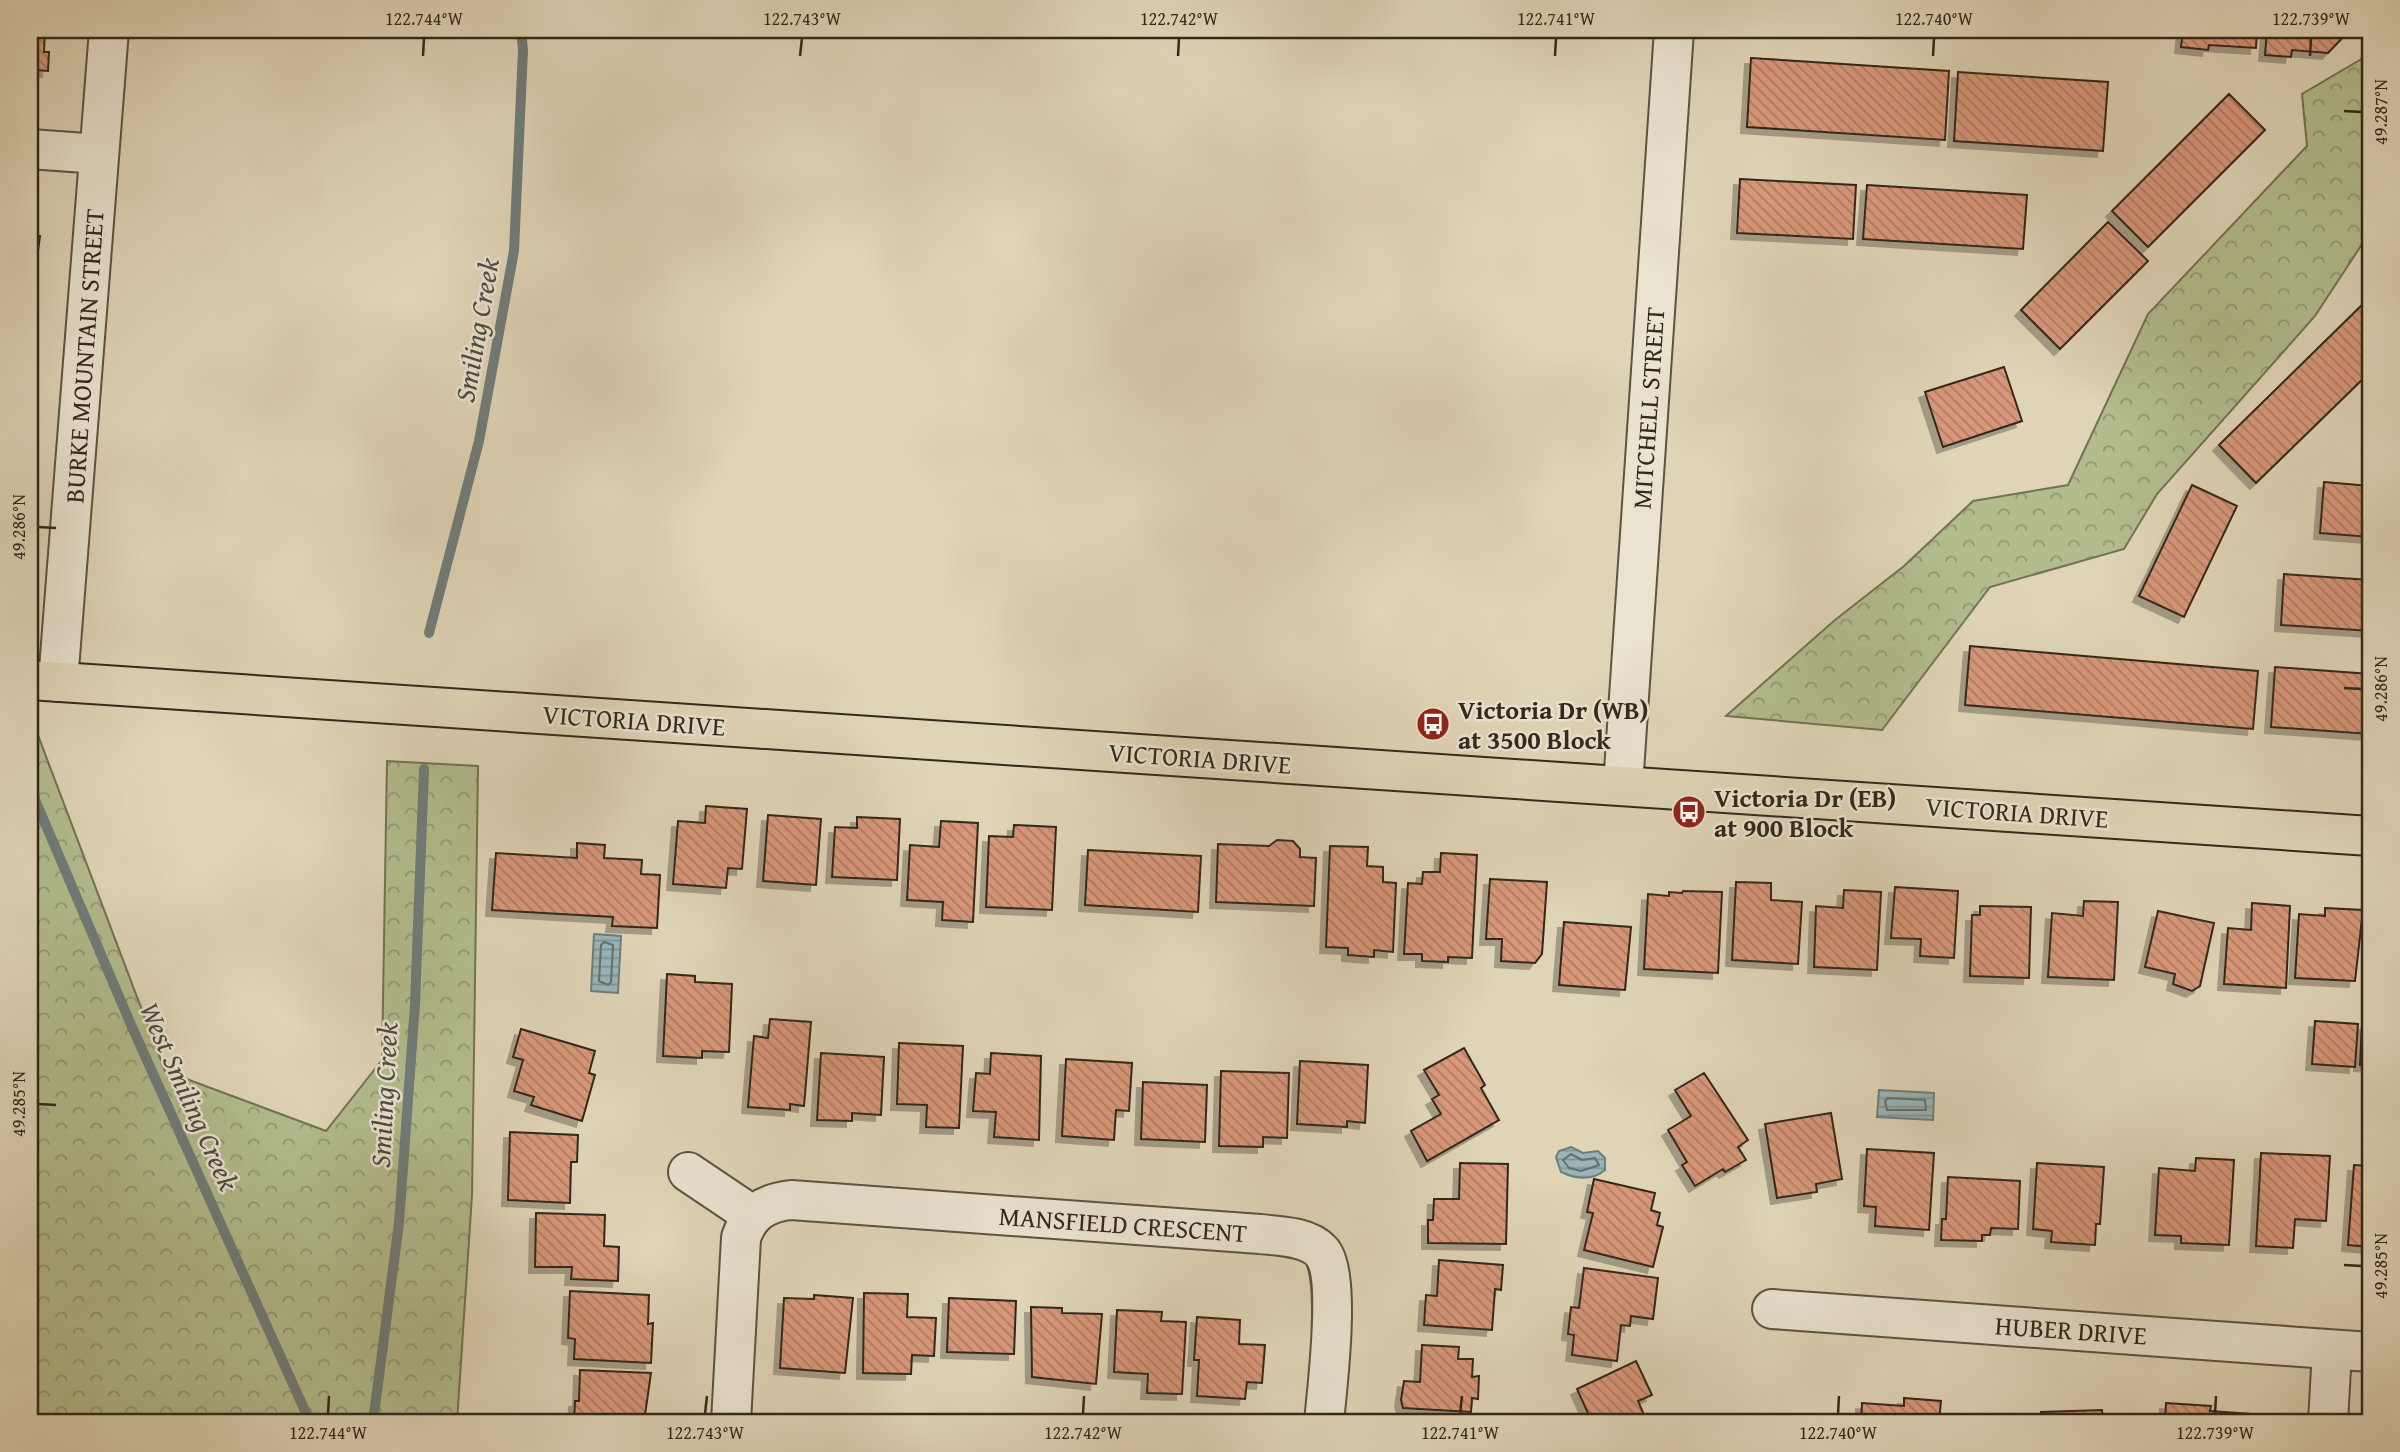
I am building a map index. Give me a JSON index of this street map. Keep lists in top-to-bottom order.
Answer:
{
  "streets": {
    "main road": ["VICTORIA DRIVE"],
    "street": [
      "BURKE MOUNTAIN STREET",
      "MITCHELL STREET",
      "MANSFIELD CRESCENT",
      "HUBER DRIVE"
    ]
  },
  "crossings": [
    ["BURKE MOUNTAIN STREET", "VICTORIA DRIVE"],
    ["MITCHELL STREET", "VICTORIA DRIVE"]
  ],
  "water": ["Smiling Creek", "West Smiling Creek"],
  "places": {
    "bus stop": ["Victoria Dr (WB) at 3500 Block", "Victoria Dr (EB) at 900 Block"]
  },
  "coordinates": [
    "122.744°W",
    "122.743°W",
    "122.742°W",
    "122.741°W",
    "122.740°W",
    "122.739°W",
    "49.287°N",
    "49.286°N",
    "49.285°N"
  ]
}
